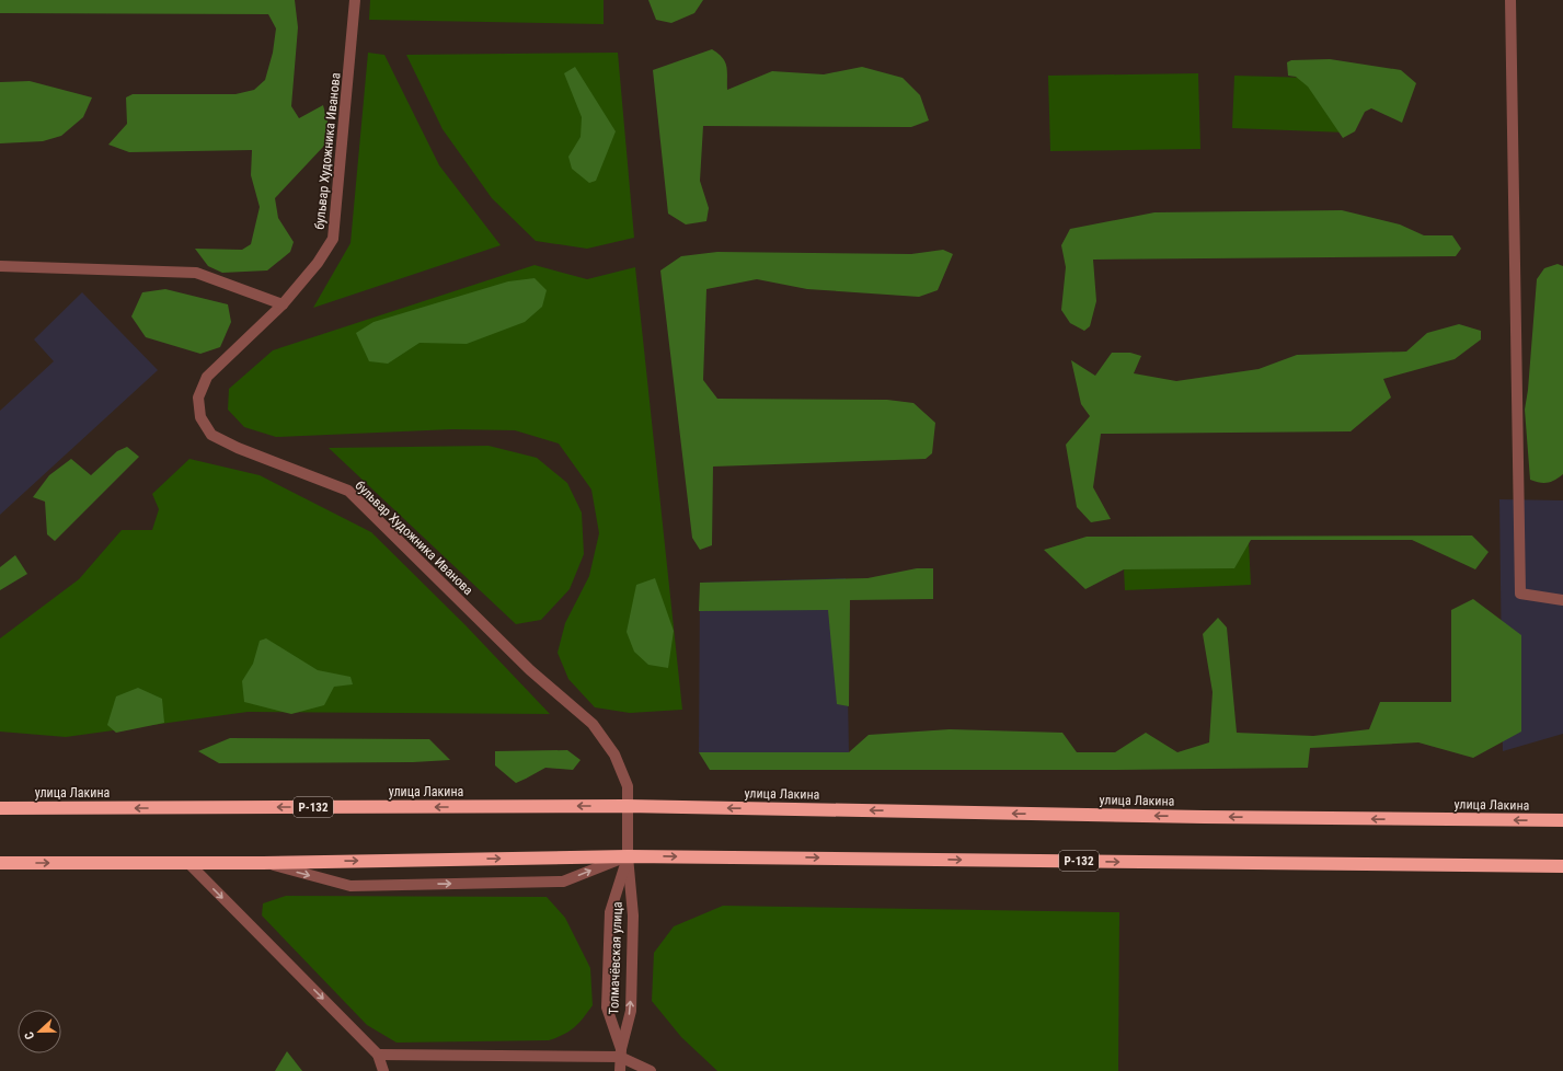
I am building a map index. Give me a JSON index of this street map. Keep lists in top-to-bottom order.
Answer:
{
  "streets": {
    "highway": ["улица Лакина", "Р-132"],
    "street": ["бульвар Художника Иванова", "Толмачёвская улица"]
  },
  "crossings": [
    ["бульвар Художника Иванова", "улица Лакина"],
    ["бульвар Художника Иванова", "Р-132"],
    ["бульвар Художника Иванова", "Толмачёвская улица"],
    ["Р-132", "Толмачёвская улица"]
  ],
  "north": "left"
}
